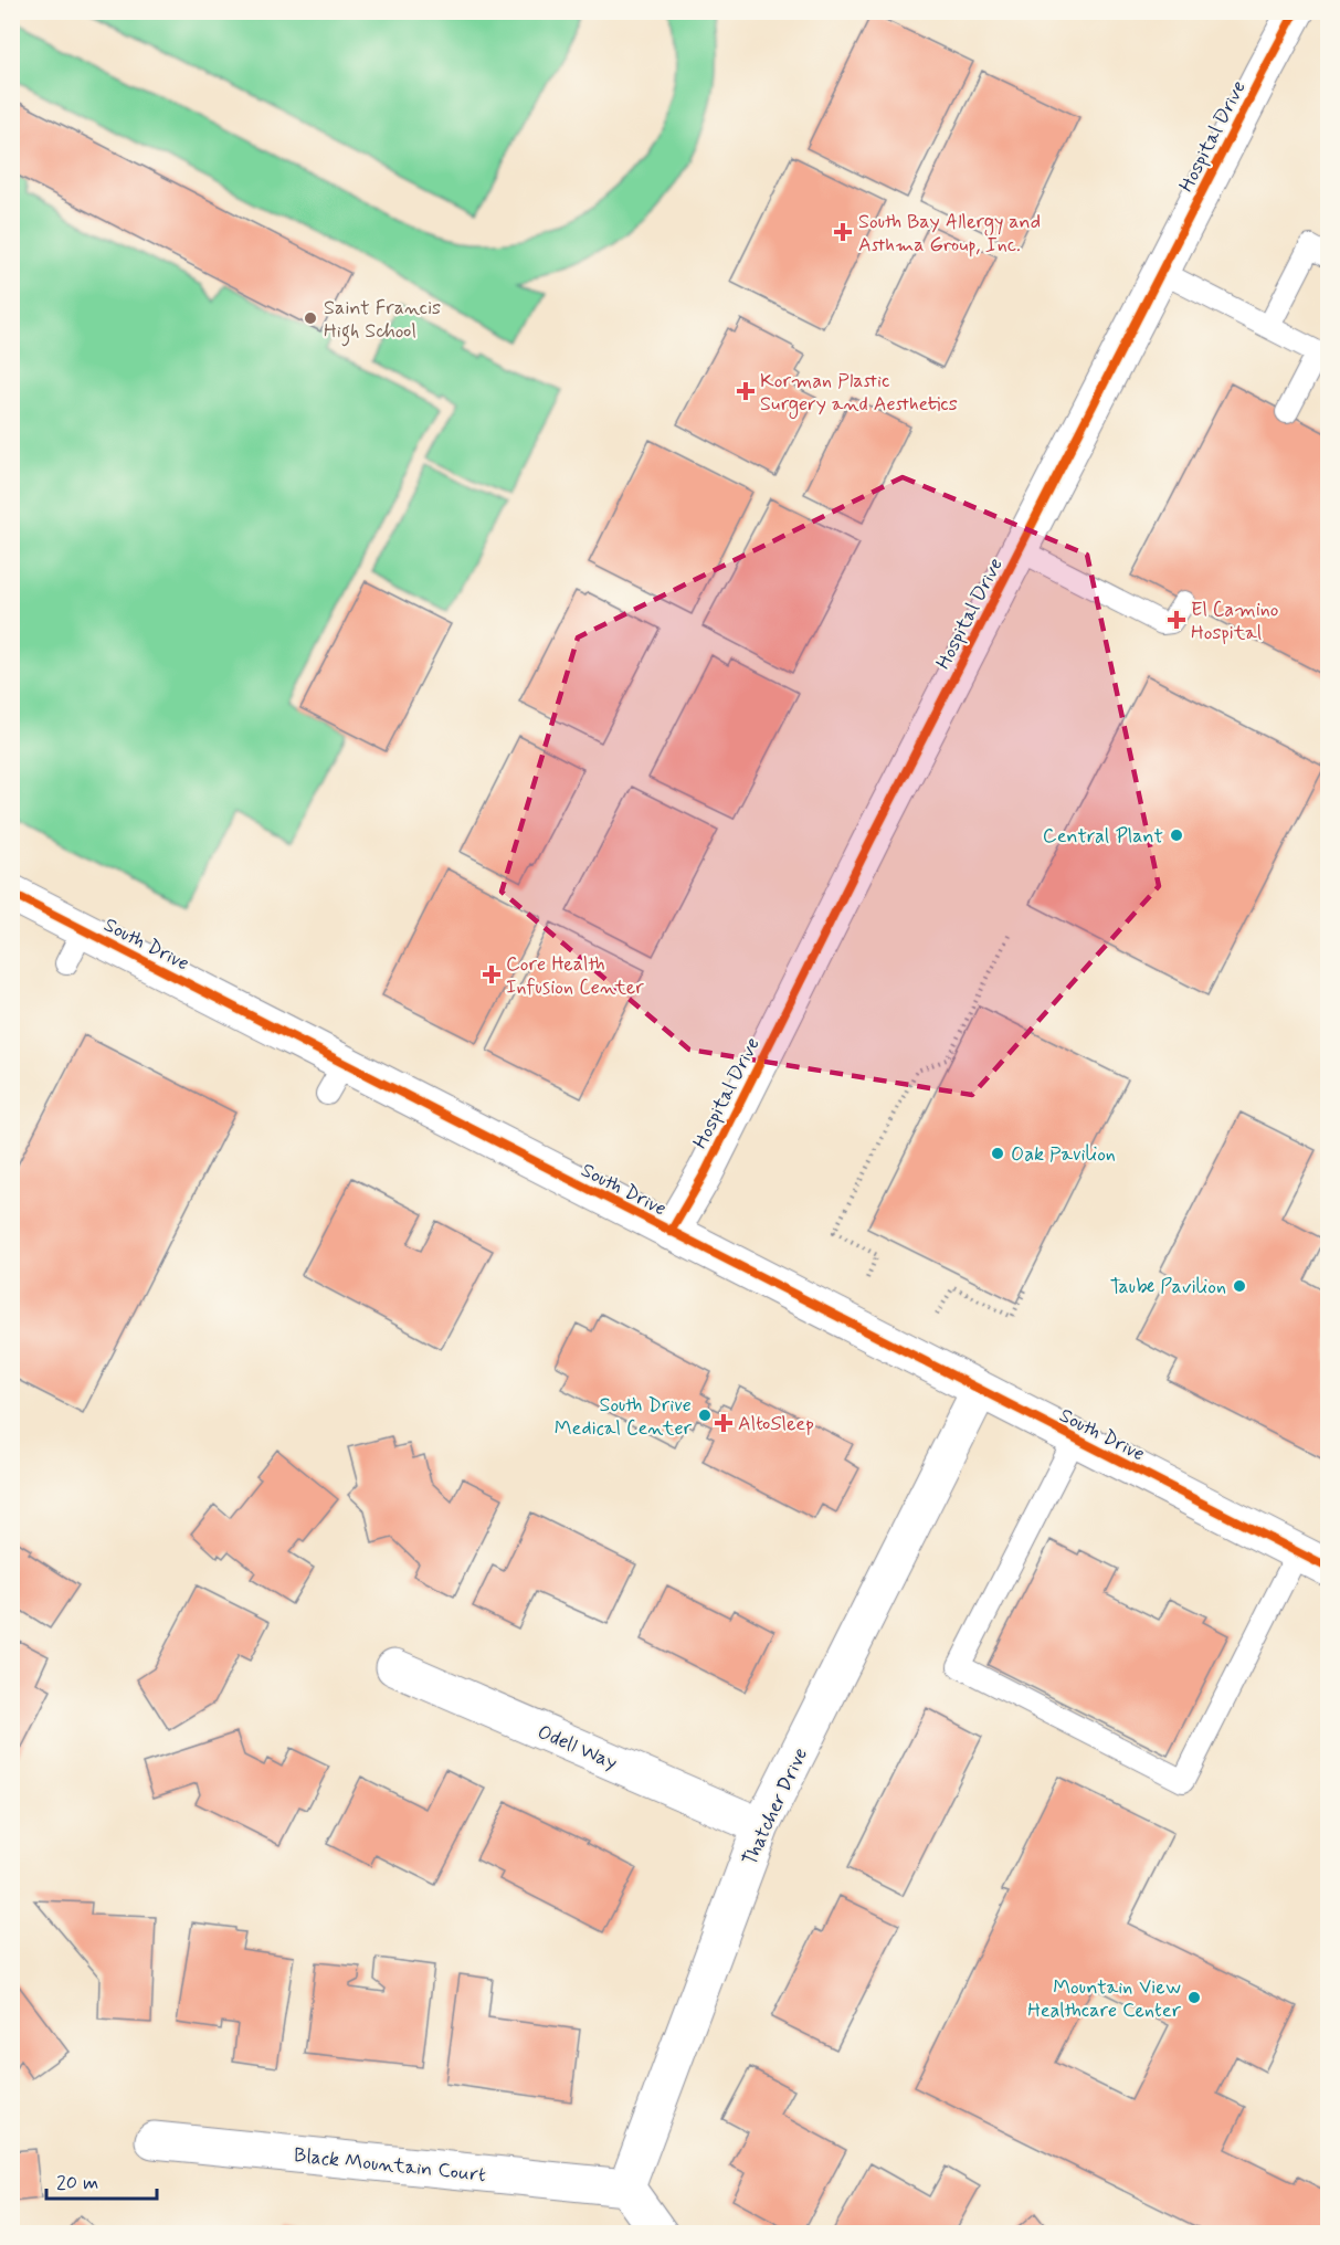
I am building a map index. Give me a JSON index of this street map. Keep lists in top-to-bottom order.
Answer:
{
  "streets": {
    "street": [
      "Hospital Drive",
      "South Drive",
      "Odell Way",
      "Thatcher Drive",
      "Black Mountain Court"
    ]
  },
  "crossings": [
    ["Hospital Drive", "South Drive"],
    ["South Drive", "Thatcher Drive"],
    ["Odell Way", "Thatcher Drive"],
    ["Thatcher Drive", "Black Mountain Court"]
  ],
  "places": {
    "health": [
      "South Bay Allergy and Asthma Group, Inc.",
      "Korman Plastic Surgery and Aesthetics",
      "El Camino Hospital",
      "Core Health Infusion Center",
      "AltoSleep"
    ],
    "other": [
      "Saint Francis High School",
      "Central Plant",
      "Oak Pavilion",
      "Taube Pavilion",
      "South Drive Medical Center",
      "Mountain View Healthcare Center"
    ]
  },
  "scale_bar": "20 m"
}
